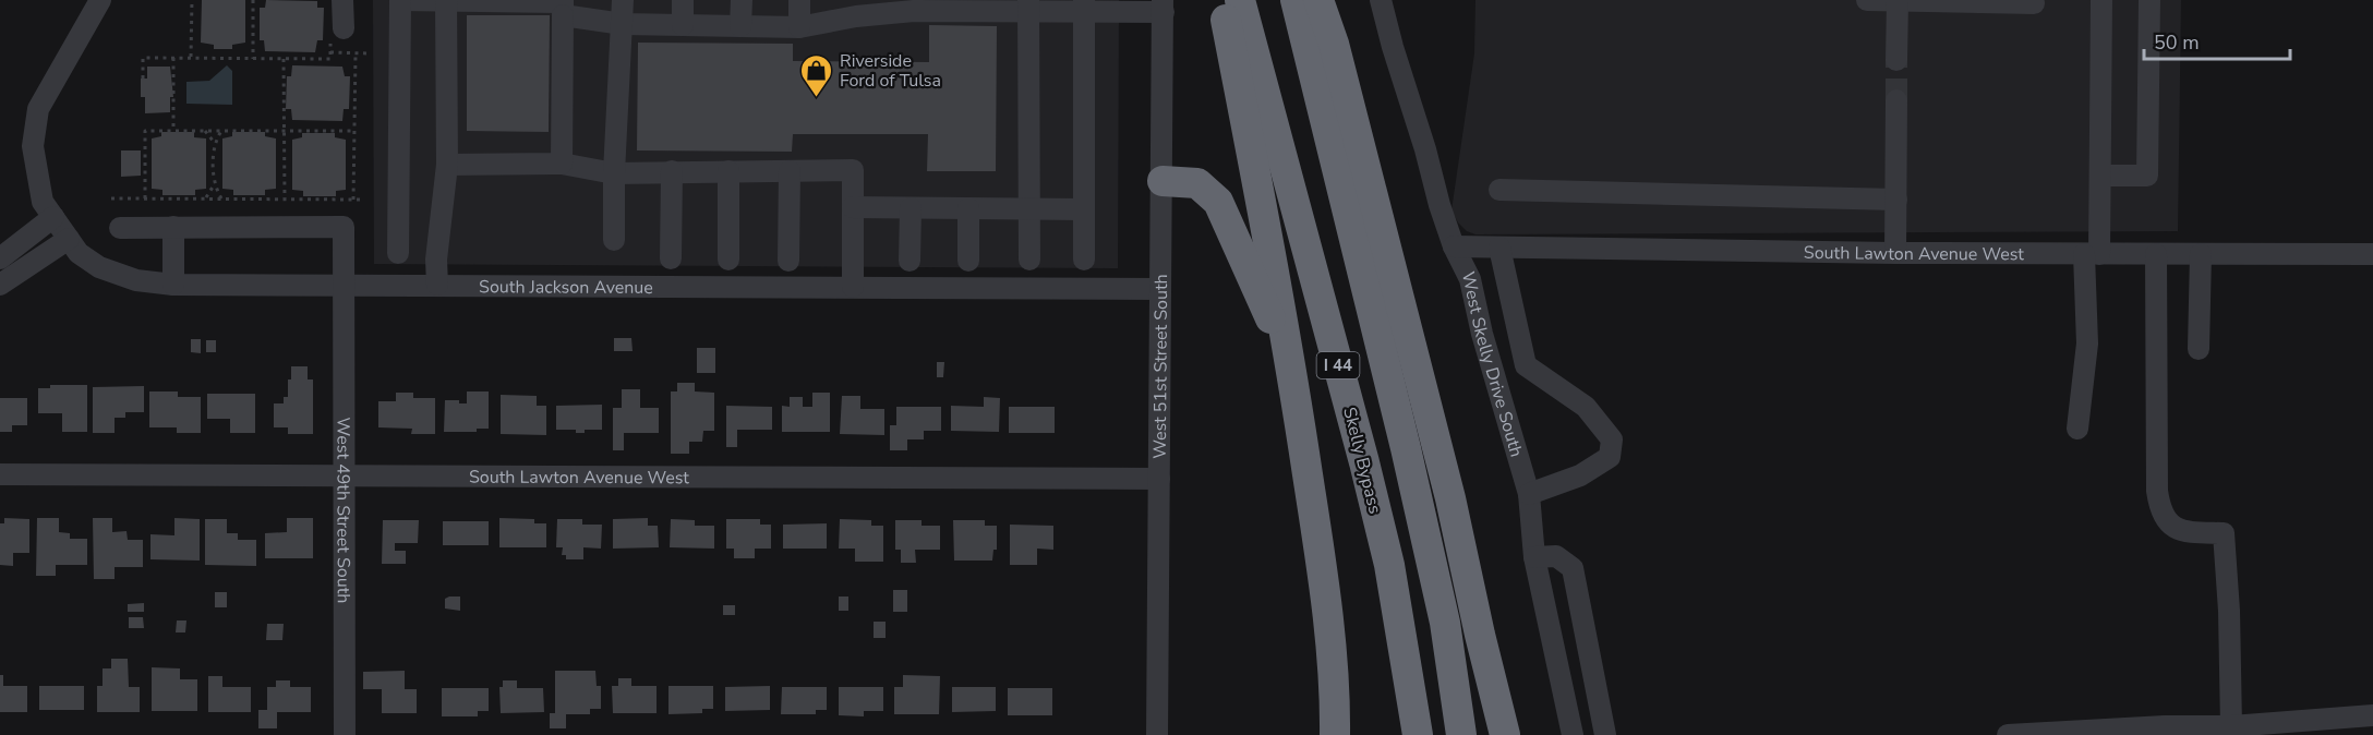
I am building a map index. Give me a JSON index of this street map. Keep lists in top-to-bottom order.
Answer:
{
  "streets": {
    "highway": ["I 44", "Skelly Bypass"],
    "street": [
      "South Lawton Avenue West",
      "South Jackson Avenue",
      "West Skelly Drive South",
      "West 51st Street South",
      "West 49th Street South"
    ]
  },
  "crossings": [
    ["South Lawton Avenue West", "West Skelly Drive South"],
    ["South Lawton Avenue West", "West 51st Street South"],
    ["South Lawton Avenue West", "West 49th Street South"],
    ["South Jackson Avenue", "West 51st Street South"],
    ["South Jackson Avenue", "West 49th Street South"]
  ],
  "places": {
    "shop": ["Riverside Ford of Tulsa"]
  },
  "scale_bar": "50 m"
}
